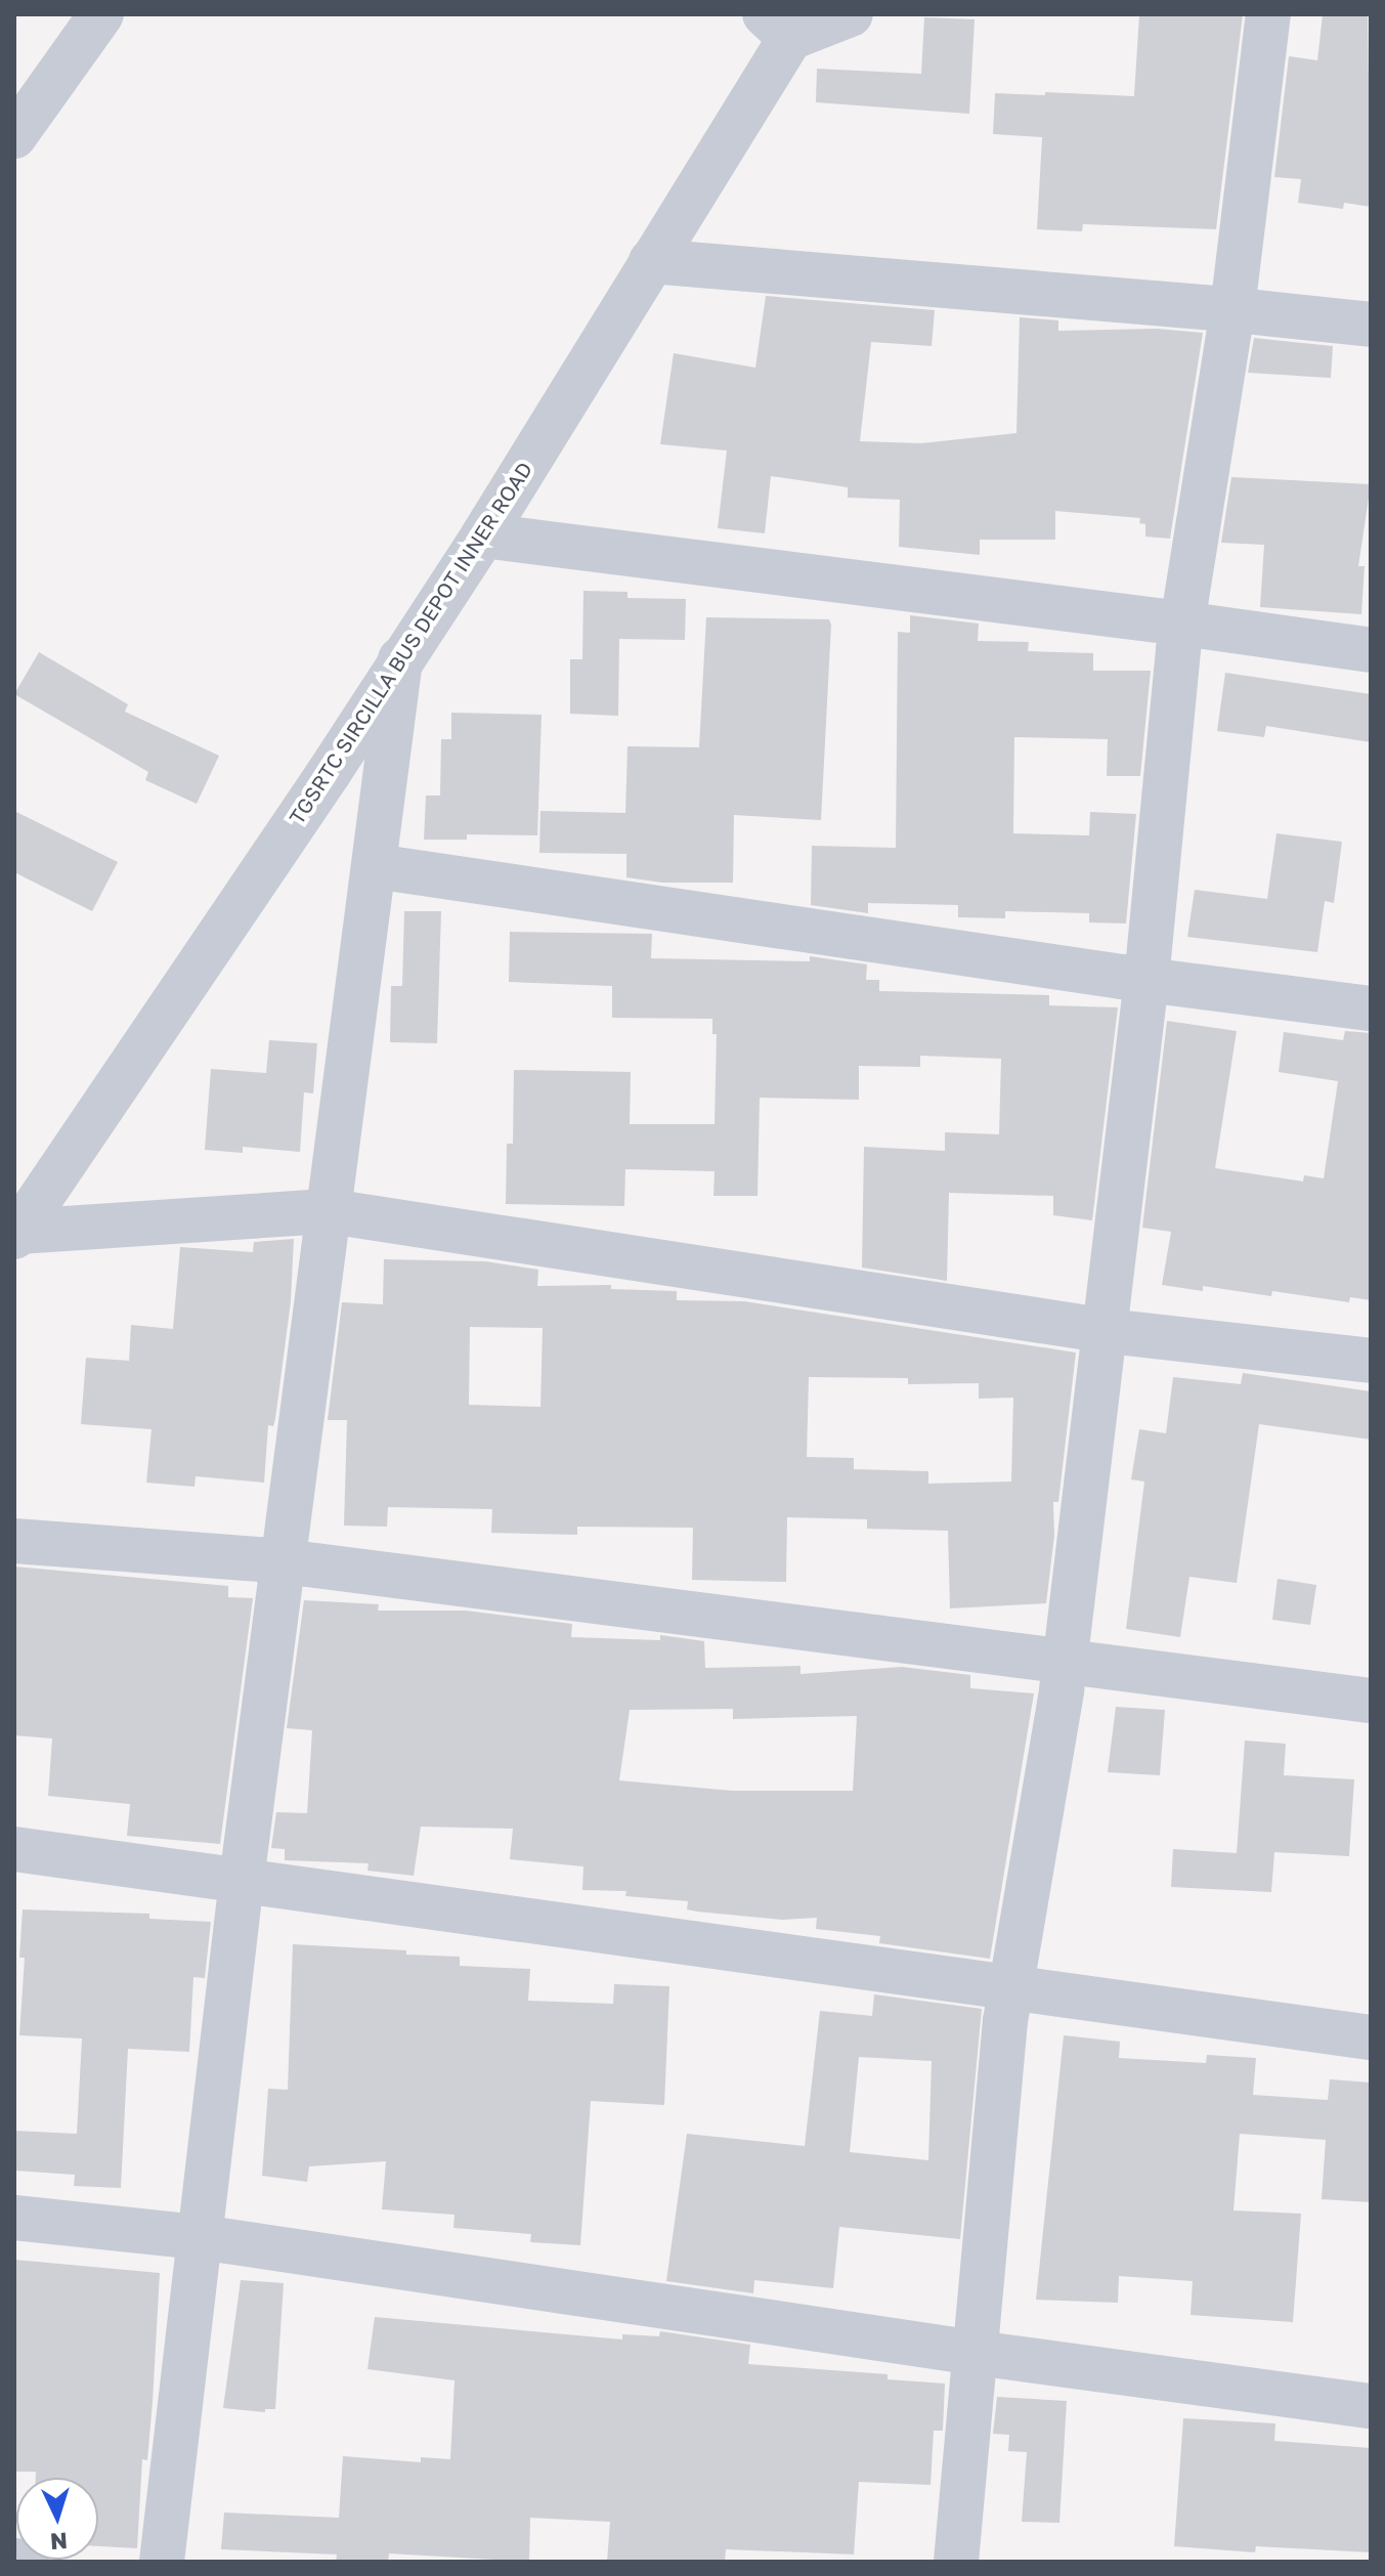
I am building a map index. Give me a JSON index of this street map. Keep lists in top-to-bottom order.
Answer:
{
  "streets": {
    "street": ["TGSRTC SIRCILLA BUS DEPOT INNER ROAD"]
  },
  "north": "bottom"
}
